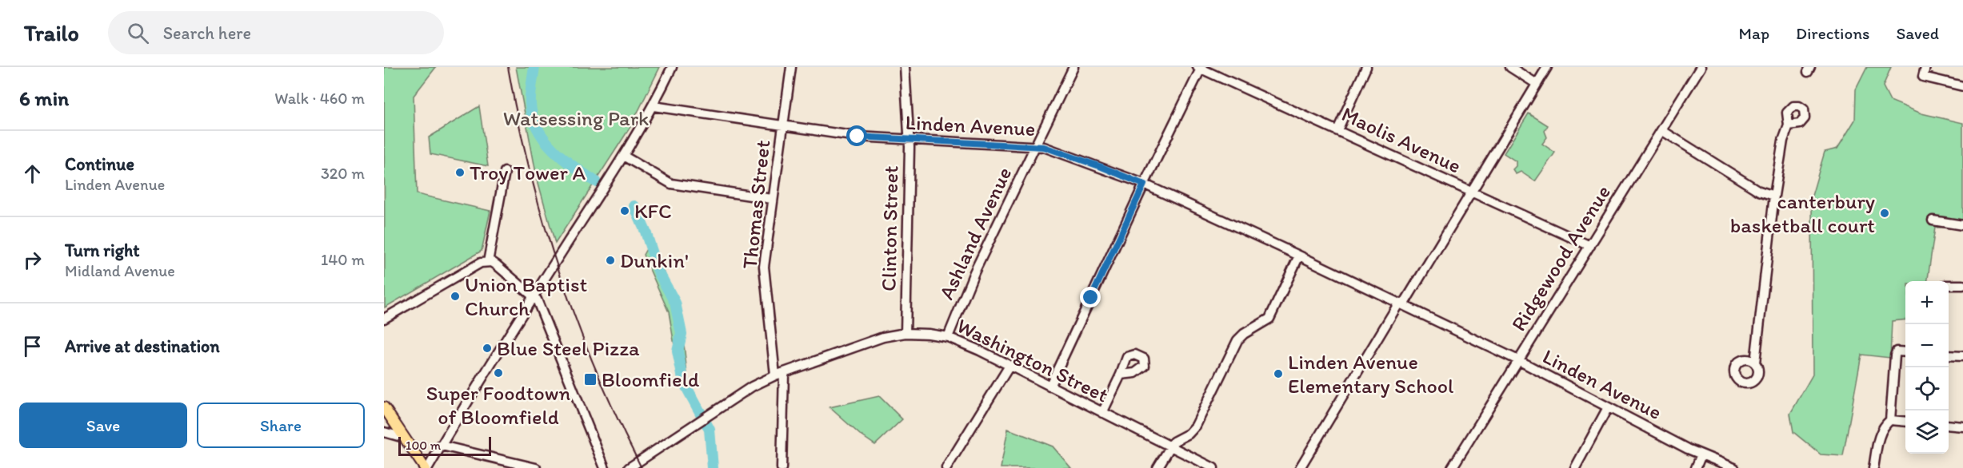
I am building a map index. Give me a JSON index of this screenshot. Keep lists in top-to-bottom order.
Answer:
{
  "streets": {
    "street": [
      "Linden Avenue",
      "Maolis Avenue",
      "Thomas Street",
      "Clinton Street",
      "Ashland Avenue",
      "Ridgewood Avenue",
      "Washington Street"
    ]
  },
  "crossings": [
    ["Linden Avenue", "Thomas Street"],
    ["Linden Avenue", "Clinton Street"],
    ["Linden Avenue", "Ashland Avenue"],
    ["Linden Avenue", "Ridgewood Avenue"],
    ["Maolis Avenue", "Ridgewood Avenue"],
    ["Thomas Street", "Washington Street"],
    ["Clinton Street", "Washington Street"],
    ["Ashland Avenue", "Washington Street"]
  ],
  "parks": ["Watsessing Park"],
  "places": {
    "other": [
      "Troy Tower A",
      "KFC",
      "canterbury basketball court",
      "Dunkin'",
      "Union Baptist Church",
      "Blue Steel Pizza",
      "Super Foodtown of Bloomfield",
      "Linden Avenue Elementary School"
    ],
    "transit": ["Bloomfield"]
  },
  "scale_bar": "100 m",
  "page": {
    "header": "Trailo",
    "search": "Search here",
    "nav": ["Map", "Directions", "Saved"],
    "heading": ["6 min", "Walk · 460 m"],
    "list": [
      ["Continue", "Linden Avenue", "320 m"],
      ["Turn right", "Midland Avenue", "140 m"],
      "Arrive at destination"
    ],
    "map_buttons": ["+", "−"],
    "buttons": ["Save", "Share"],
    "scale": "100 m"
  }
}
